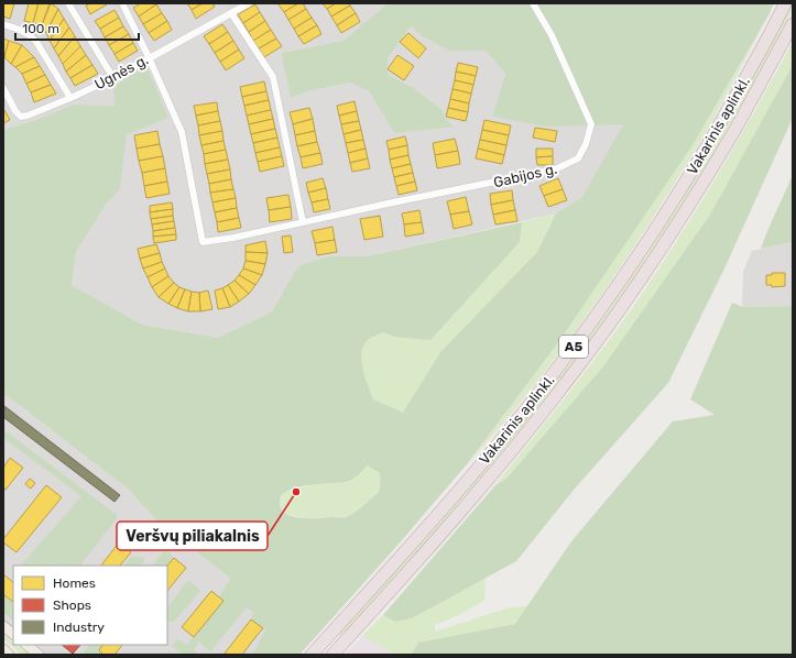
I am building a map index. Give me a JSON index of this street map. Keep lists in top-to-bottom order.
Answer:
{
  "streets": {
    "highway": ["Vakarinis aplinkl.", "A5"],
    "street": ["Ugnės g.", "Gabijos g."]
  },
  "crossings": [
    ["Ugnės g.", "Gabijos g."]
  ],
  "places": ["Veršvų piliakalnis"],
  "legend": ["Homes", "Shops", "Industry"],
  "scale_bar": "100 m"
}
